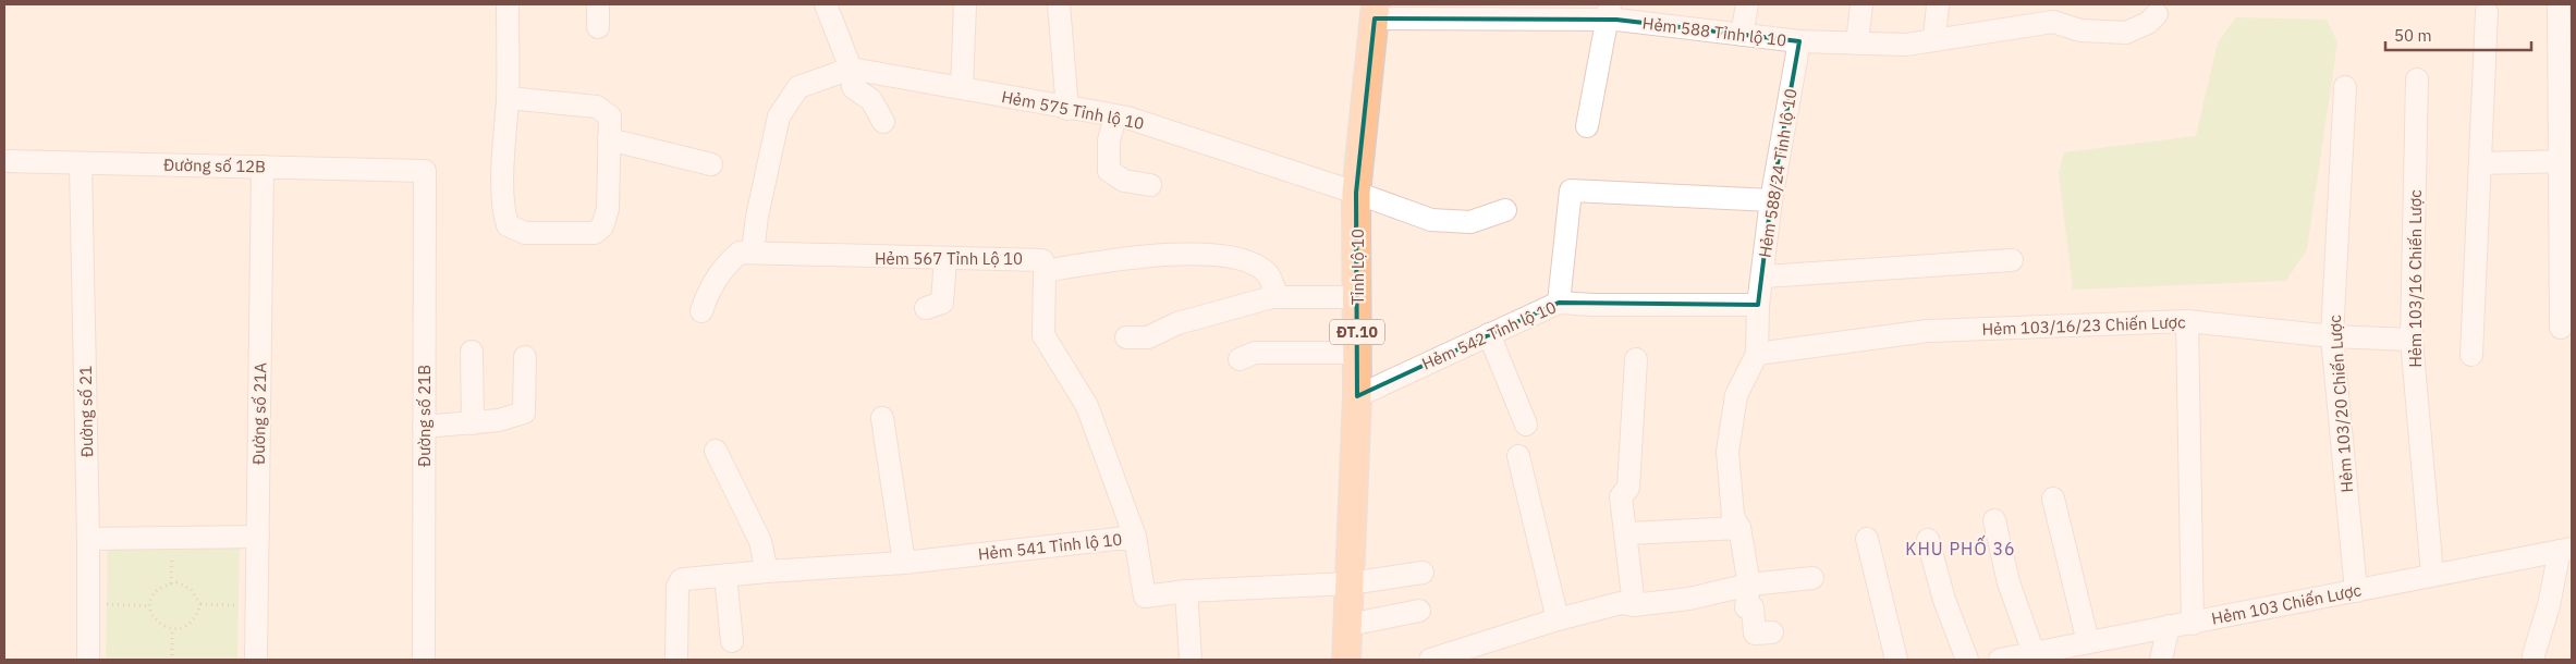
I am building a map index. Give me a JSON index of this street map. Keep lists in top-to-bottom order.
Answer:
{
  "streets": {
    "main road": ["Tỉnh Lộ 10", "ĐT.10"],
    "street": [
      "Hẻm 588 Tỉnh lộ 10",
      "Hẻm 575 Tỉnh lộ 10",
      "Đường số 12B",
      "Hẻm 588/24 Tỉnh lộ 10",
      "Hẻm 567 Tỉnh Lộ 10",
      "Hẻm 103/16 Chiến Lược",
      "Hẻm 103/16/23 Chiến Lược",
      "Hẻm 542 Tỉnh lộ 10",
      "Hẻm 103/20 Chiến Lược",
      "Đường số 21",
      "Đường số 21A",
      "Đường số 21B",
      "Hẻm 541 Tỉnh lộ 10",
      "Hẻm 103 Chiến Lược"
    ]
  },
  "crossings": [
    ["Hẻm 588 Tỉnh lộ 10", "Hẻm 588/24 Tỉnh lộ 10"],
    ["Hẻm 588 Tỉnh lộ 10", "Tỉnh Lộ 10"],
    ["Hẻm 575 Tỉnh lộ 10", "Tỉnh Lộ 10"],
    ["Đường số 12B", "Đường số 21"],
    ["Đường số 12B", "Đường số 21A"],
    ["Đường số 12B", "Đường số 21B"],
    ["Hẻm 588/24 Tỉnh lộ 10", "Hẻm 103/16/23 Chiến Lược"],
    ["Hẻm 588/24 Tỉnh lộ 10", "Hẻm 542 Tỉnh lộ 10"],
    ["Tỉnh Lộ 10", "Hẻm 542 Tỉnh lộ 10"],
    ["Tỉnh Lộ 10", "Hẻm 541 Tỉnh lộ 10"],
    ["Hẻm 103/16 Chiến Lược", "Hẻm 103/16/23 Chiến Lược"],
    ["Hẻm 103/16 Chiến Lược", "Hẻm 103 Chiến Lược"],
    ["Hẻm 103/16/23 Chiến Lược", "Hẻm 103/20 Chiến Lược"],
    ["Hẻm 103/20 Chiến Lược", "Hẻm 103 Chiến Lược"]
  ],
  "districts": ["KHU PHỐ 36"],
  "scale_bar": "50 m"
}
